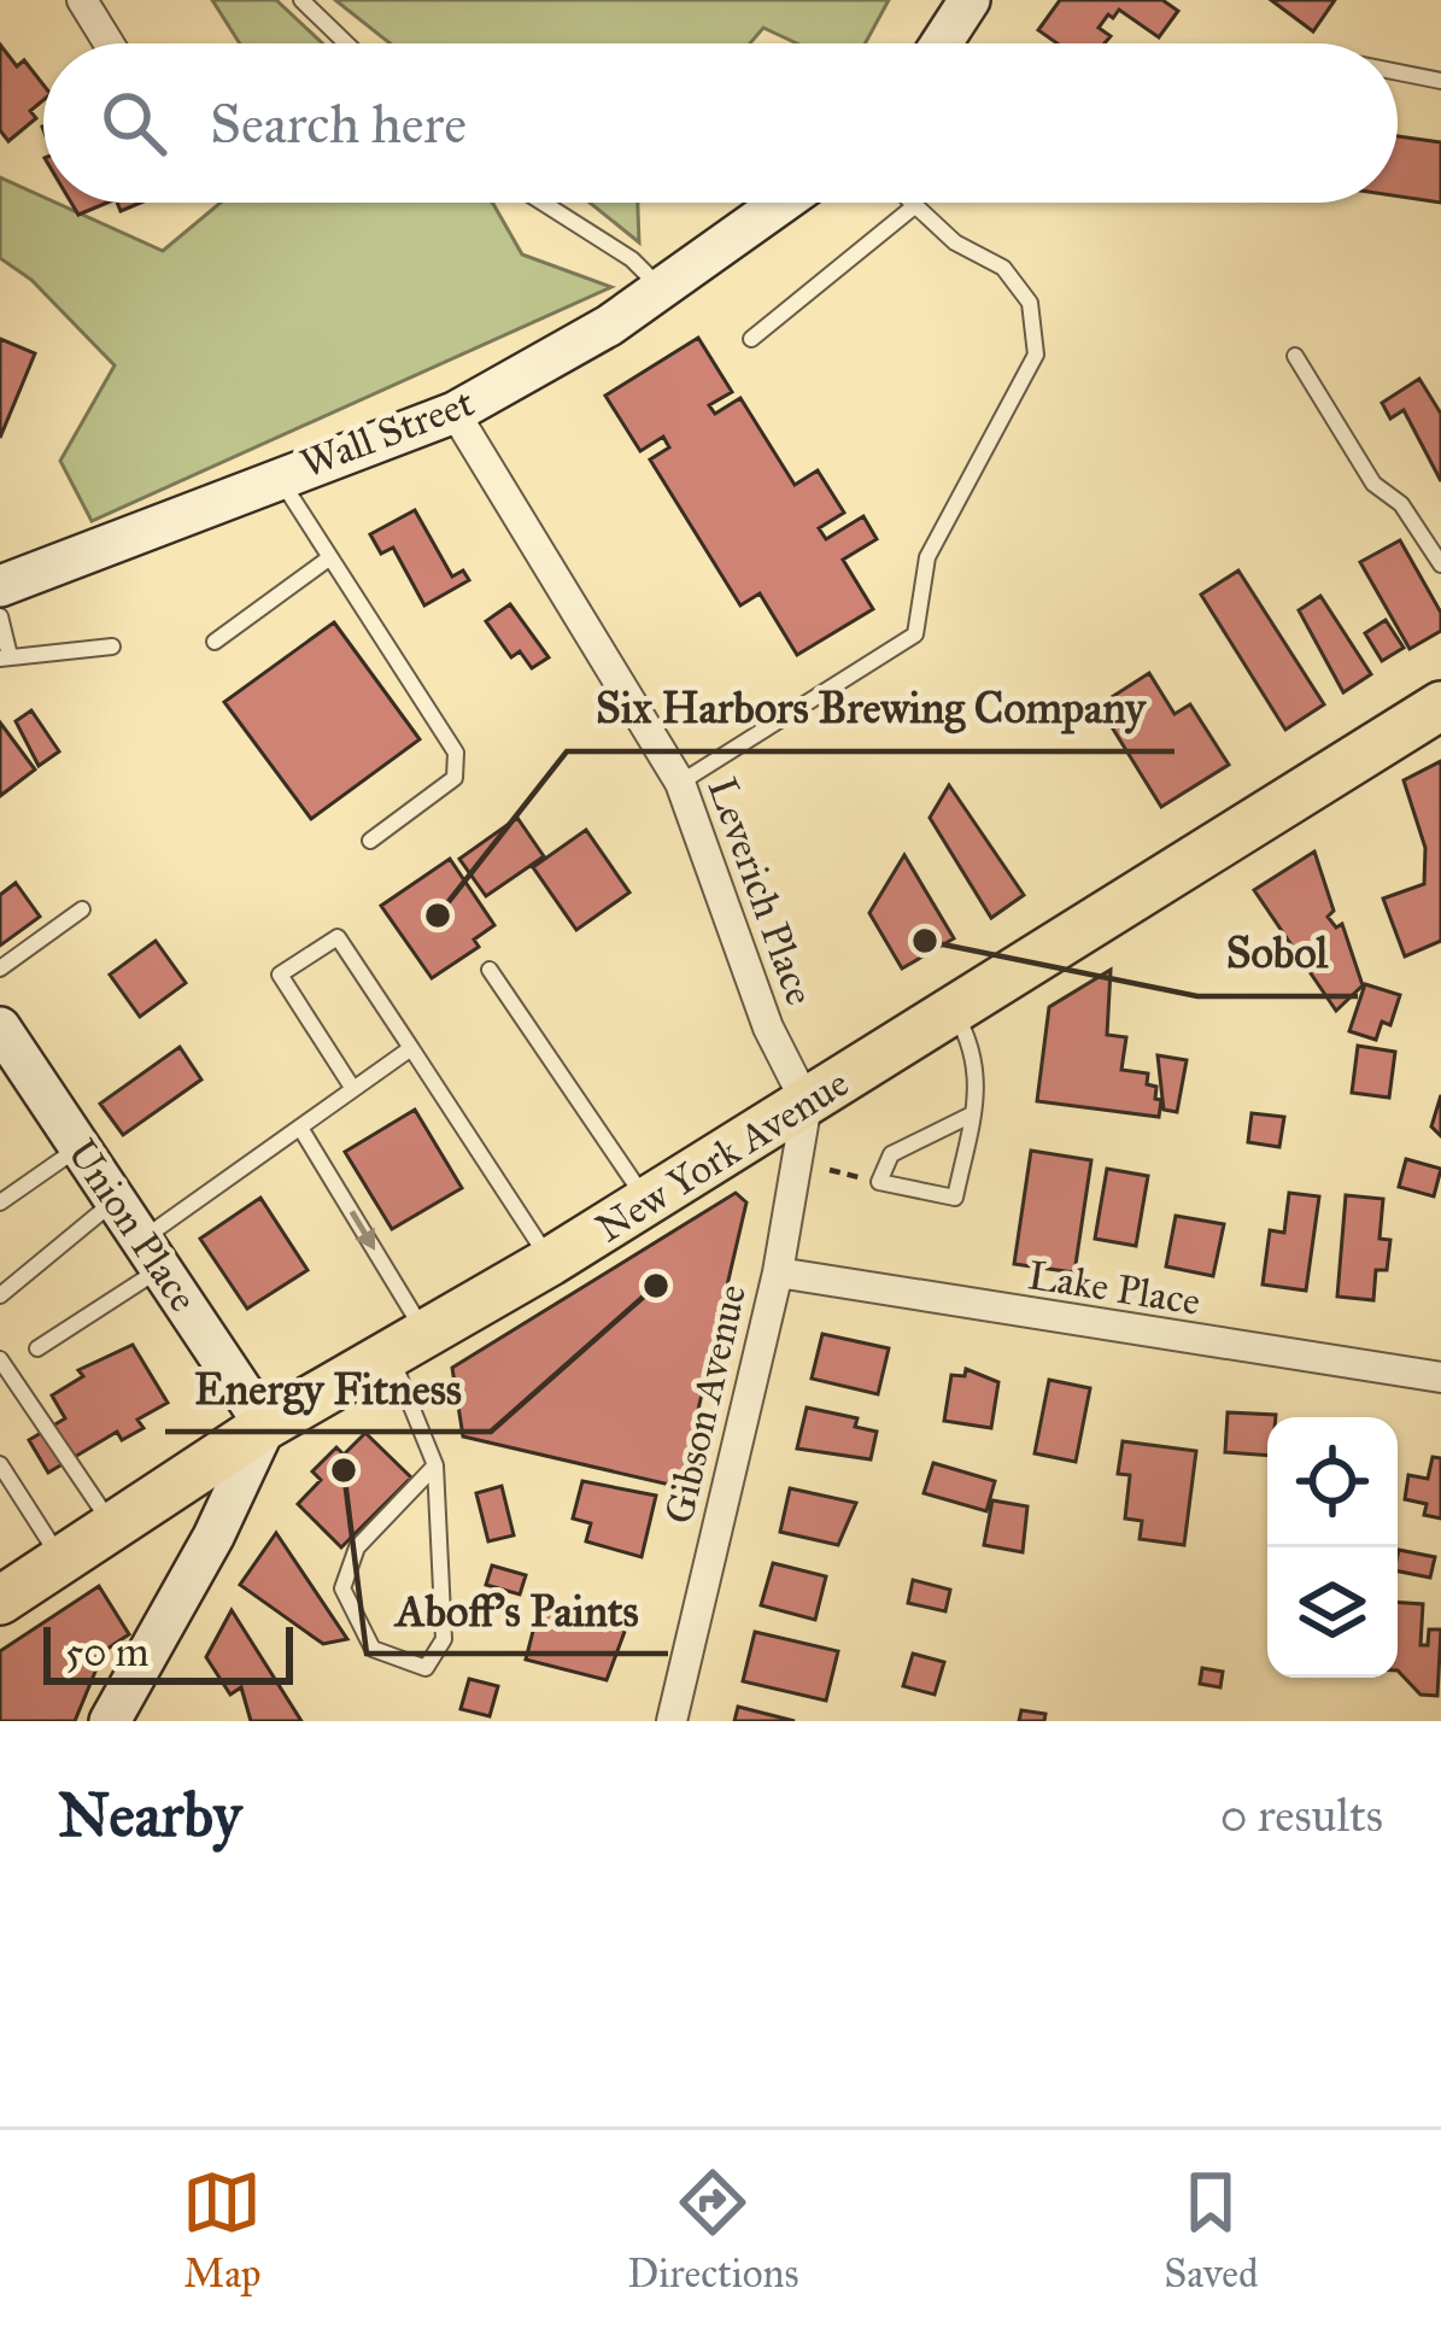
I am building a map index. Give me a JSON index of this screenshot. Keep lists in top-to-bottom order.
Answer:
{
  "streets": {
    "main road": ["New York Avenue"],
    "street": [
      "Wall Street",
      "Leverich Place",
      "Union Place",
      "Lake Place",
      "Gibson Avenue"
    ]
  },
  "crossings": [
    ["Wall Street", "Leverich Place"],
    ["Leverich Place", "New York Avenue"],
    ["Leverich Place", "Gibson Avenue"],
    ["New York Avenue", "Union Place"],
    ["New York Avenue", "Gibson Avenue"],
    ["Lake Place", "Gibson Avenue"]
  ],
  "places": [
    "Six Harbors Brewing Company",
    "Sobol",
    "Energy Fitness",
    "Aboff's Paints"
  ],
  "scale_bar": "50 m",
  "page": {
    "search": "Search here",
    "scale": "50 m",
    "heading": ["Nearby", "0 results"],
    "nav": ["Map", "Directions", "Saved"]
  }
}
